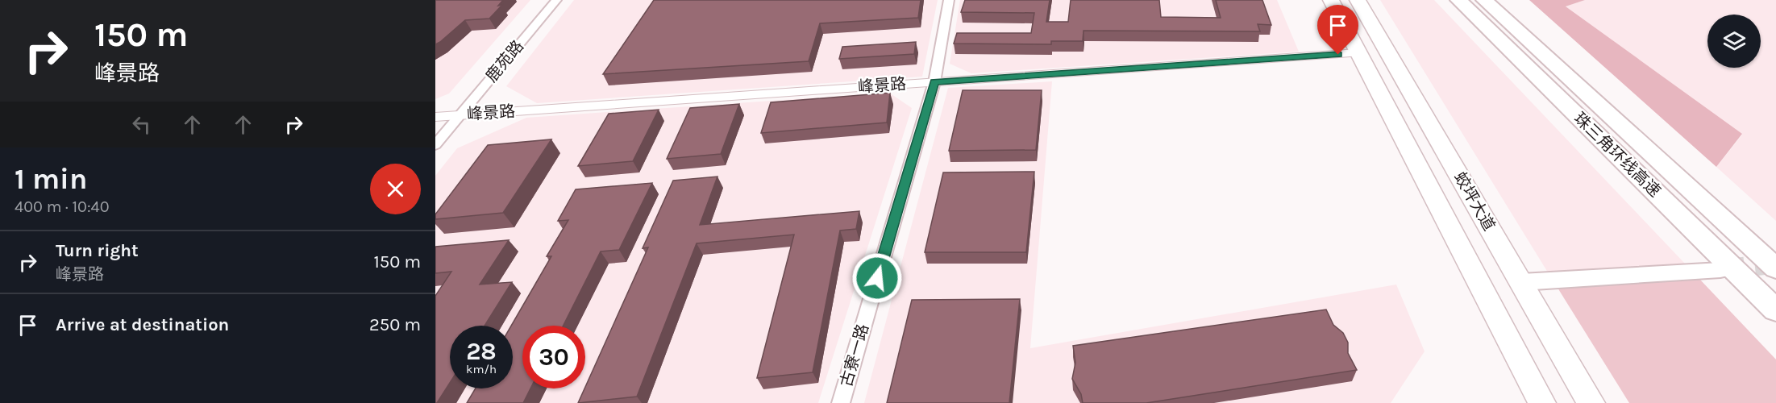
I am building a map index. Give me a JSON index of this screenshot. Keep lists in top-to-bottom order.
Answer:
{
  "streets": {
    "highway": ["珠三角环线高速", "蛟坪大道"],
    "street": ["鹿苑路", "峰景路", "古寮一路"]
  },
  "crossings": [
    ["鹿苑路", "峰景路"],
    ["峰景路", "蛟坪大道"],
    ["峰景路", "古寮一路"]
  ],
  "page": {
    "turn": ["150 m", "峰景路"],
    "heading": ["1 min", "400 m · 10:40"],
    "list": [
      {
        "name": "Turn right",
        "note": "峰景路",
        "value": "150 m"
      },
      {
        "name": "Arrive at destination",
        "value": "250 m"
      }
    ],
    "speed": "28 km/h",
    "limit": "30"
  }
}
